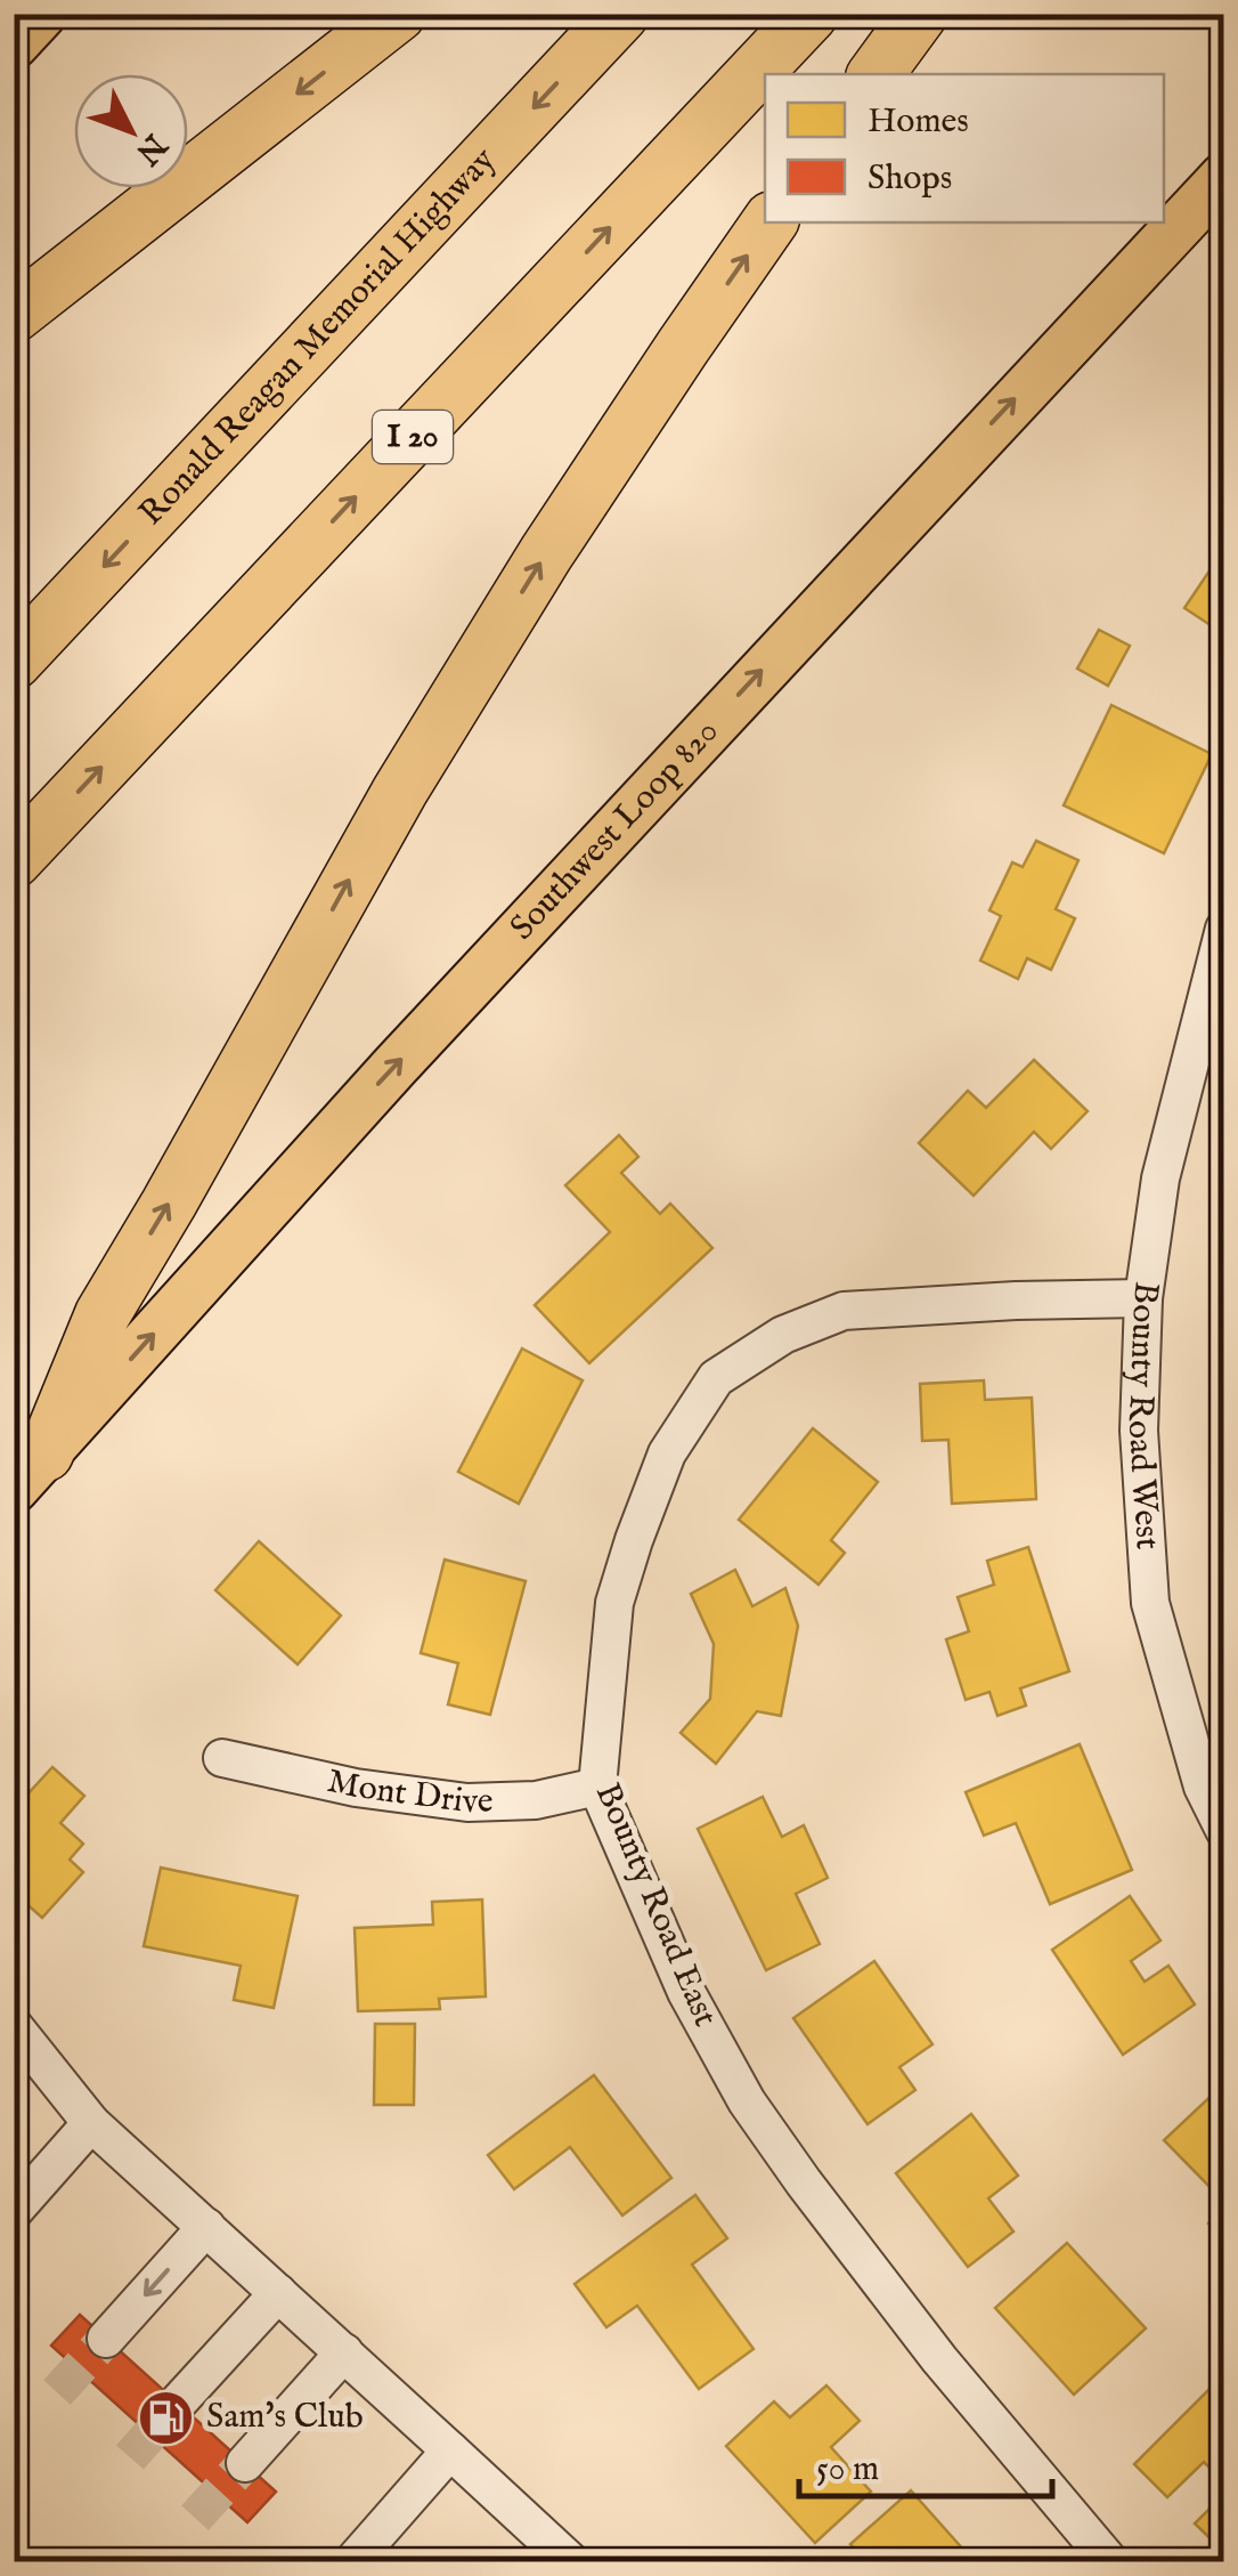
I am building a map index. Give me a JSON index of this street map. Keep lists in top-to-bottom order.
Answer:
{
  "streets": {
    "highway": ["Ronald Reagan Memorial Highway", "I 20"],
    "main road": ["Southwest Loop 820"],
    "street": ["Bounty Road West", "Mont Drive", "Bounty Road East"]
  },
  "crossings": [
    ["Bounty Road West", "Bounty Road East"],
    ["Mont Drive", "Bounty Road East"]
  ],
  "one_way": ["Southwest Loop 820"],
  "places": {
    "fuel station": ["Sam's Club"]
  },
  "legend": ["Homes", "Shops"],
  "scale_bar": "50 m",
  "north": "bottom right"
}
